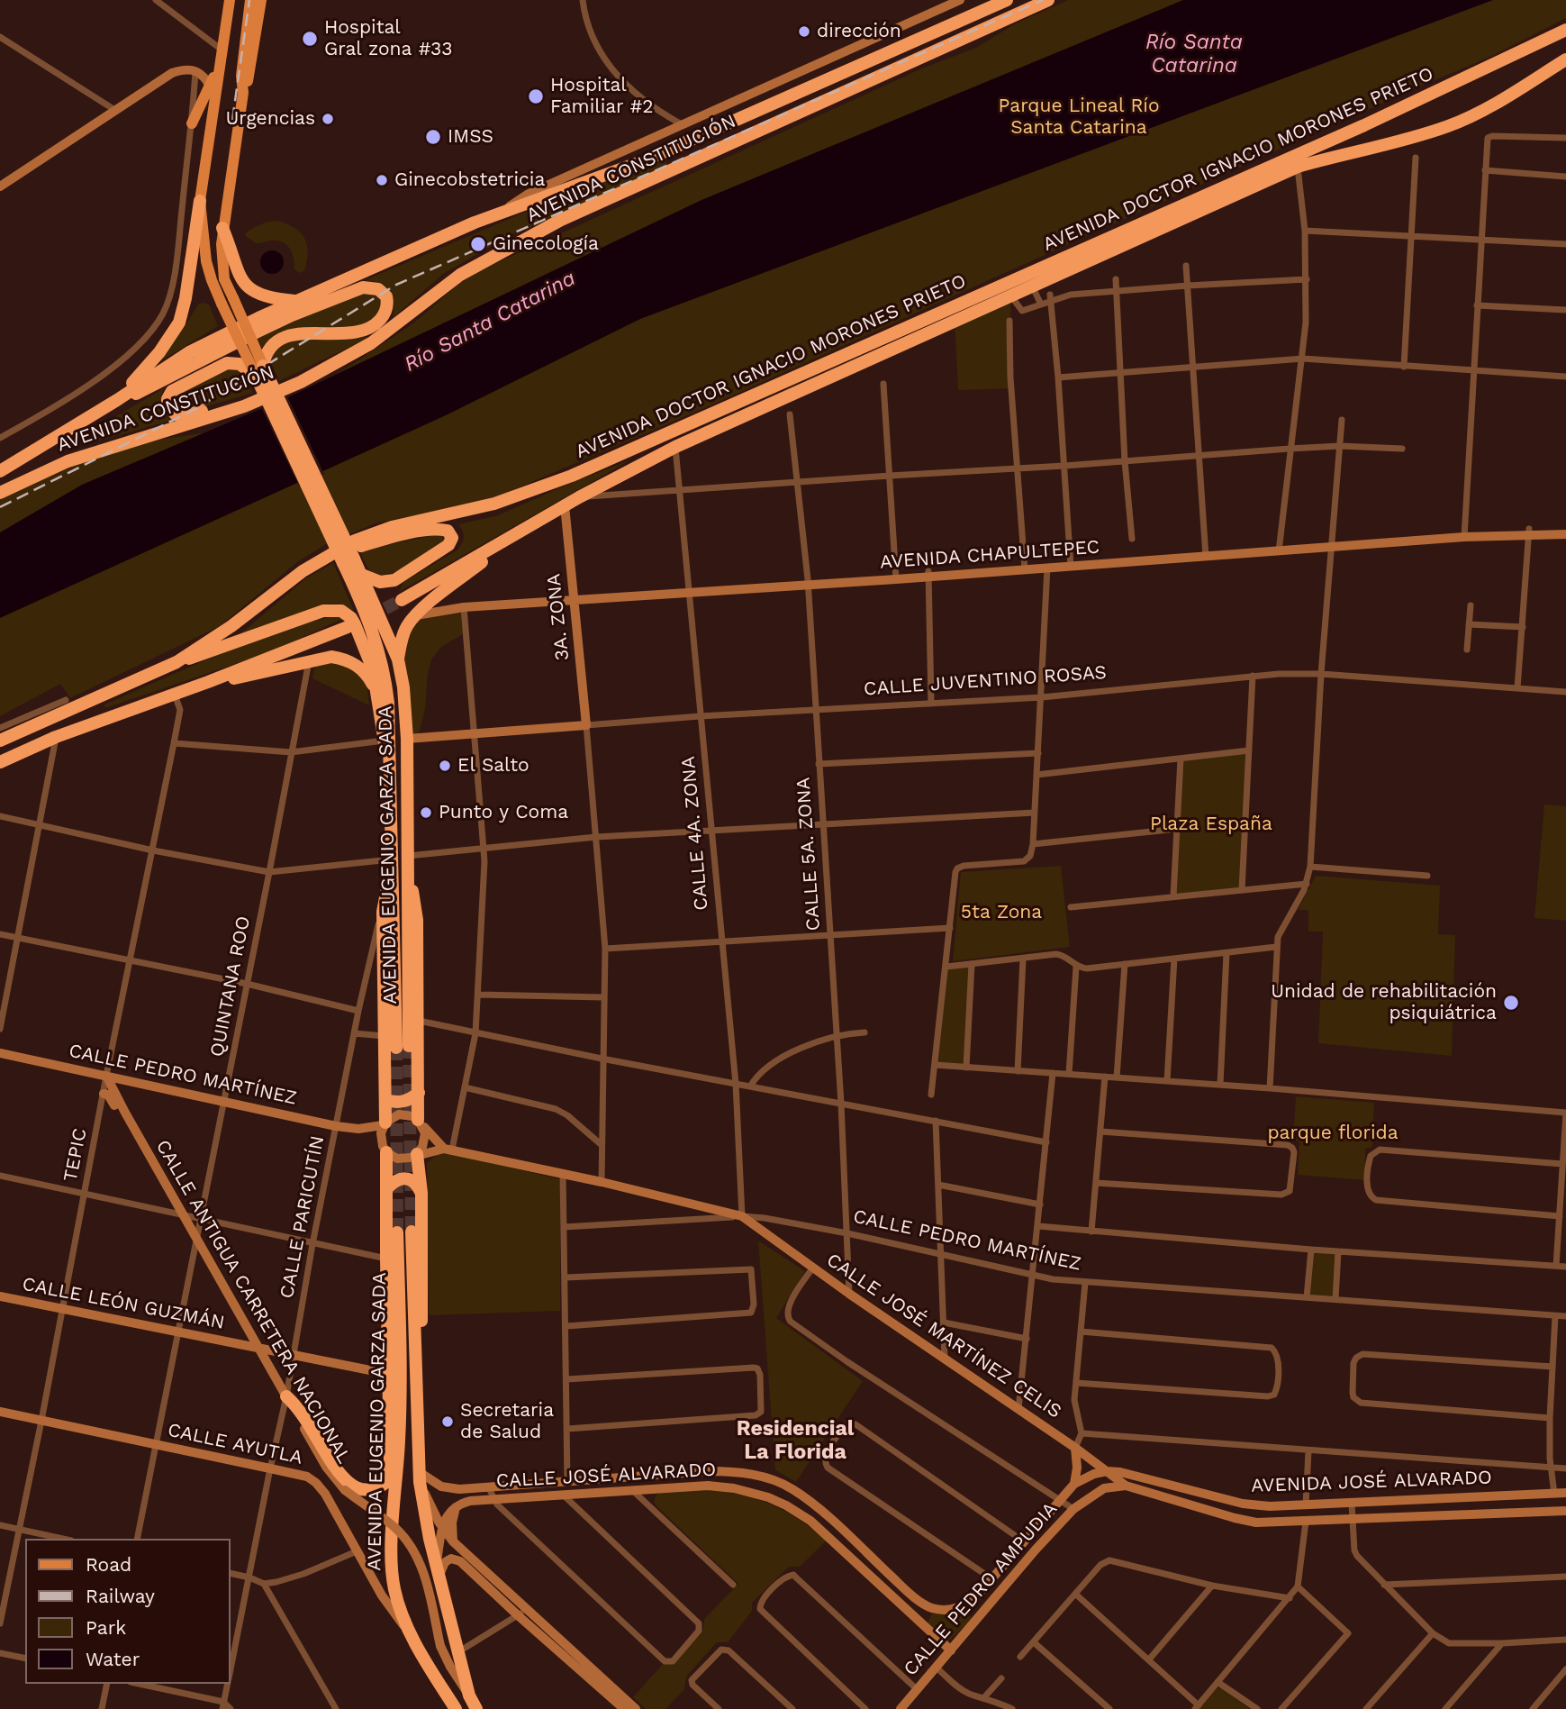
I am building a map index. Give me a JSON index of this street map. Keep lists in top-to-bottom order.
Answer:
{
  "streets": {
    "highway": ["AVENIDA DOCTOR IGNACIO MORONES PRIETO", "AVENIDA CONSTITUCIÓN", "AVENIDA EUGENIO GARZA SADA"],
    "street": [
      "AVENIDA CHAPULTEPEC",
      "3A. ZONA",
      "CALLE JUVENTINO ROSAS",
      "CALLE 4A. ZONA",
      "CALLE 5A. ZONA",
      "QUINTANA ROO",
      "CALLE PEDRO MARTÍNEZ",
      "TEPIC",
      "CALLE PARICUTÍN",
      "CALLE ANTIGUA CARRETERA NACIONAL",
      "CALLE LEÓN GUZMÁN",
      "CALLE JOSÉ MARTÍNEZ CELIS",
      "CALLE AYUTLA",
      "CALLE JOSÉ ALVARADO",
      "AVENIDA JOSÉ ALVARADO",
      "CALLE PEDRO AMPUDIA"
    ]
  },
  "crossings": [
    ["AVENIDA DOCTOR IGNACIO MORONES PRIETO", "3A. ZONA"],
    ["AVENIDA DOCTOR IGNACIO MORONES PRIETO", "CALLE 4A. ZONA"],
    ["AVENIDA CHAPULTEPEC", "3A. ZONA"],
    ["AVENIDA CHAPULTEPEC", "CALLE 4A. ZONA"],
    ["AVENIDA CHAPULTEPEC", "CALLE 5A. ZONA"],
    ["3A. ZONA", "CALLE JUVENTINO ROSAS"],
    ["CALLE JUVENTINO ROSAS", "CALLE 4A. ZONA"],
    ["CALLE JUVENTINO ROSAS", "CALLE 5A. ZONA"],
    ["CALLE JUVENTINO ROSAS", "AVENIDA EUGENIO GARZA SADA"],
    ["CALLE 4A. ZONA", "CALLE PEDRO MARTÍNEZ"],
    ["CALLE 4A. ZONA", "CALLE JOSÉ MARTÍNEZ CELIS"],
    ["CALLE 5A. ZONA", "CALLE PEDRO MARTÍNEZ"],
    ["CALLE 5A. ZONA", "CALLE JOSÉ MARTÍNEZ CELIS"],
    ["AVENIDA EUGENIO GARZA SADA", "CALLE ANTIGUA CARRETERA NACIONAL"],
    ["AVENIDA EUGENIO GARZA SADA", "CALLE AYUTLA"],
    ["AVENIDA EUGENIO GARZA SADA", "CALLE JOSÉ ALVARADO"],
    ["QUINTANA ROO", "CALLE PEDRO MARTÍNEZ"],
    ["QUINTANA ROO", "CALLE ANTIGUA CARRETERA NACIONAL"],
    ["QUINTANA ROO", "CALLE LEÓN GUZMÁN"],
    ["QUINTANA ROO", "CALLE AYUTLA"],
    ["CALLE PEDRO MARTÍNEZ", "TEPIC"],
    ["CALLE PEDRO MARTÍNEZ", "CALLE PARICUTÍN"],
    ["CALLE PEDRO MARTÍNEZ", "CALLE ANTIGUA CARRETERA NACIONAL"],
    ["CALLE PEDRO MARTÍNEZ", "CALLE JOSÉ MARTÍNEZ CELIS"],
    ["TEPIC", "CALLE ANTIGUA CARRETERA NACIONAL"],
    ["TEPIC", "CALLE LEÓN GUZMÁN"],
    ["TEPIC", "CALLE AYUTLA"],
    ["CALLE PARICUTÍN", "CALLE ANTIGUA CARRETERA NACIONAL"],
    ["CALLE PARICUTÍN", "CALLE LEÓN GUZMÁN"],
    ["CALLE PARICUTÍN", "CALLE AYUTLA"],
    ["CALLE ANTIGUA CARRETERA NACIONAL", "CALLE LEÓN GUZMÁN"],
    ["CALLE JOSÉ MARTÍNEZ CELIS", "AVENIDA JOSÉ ALVARADO"],
    ["CALLE JOSÉ MARTÍNEZ CELIS", "CALLE PEDRO AMPUDIA"],
    ["CALLE JOSÉ ALVARADO", "CALLE PEDRO AMPUDIA"],
    ["AVENIDA JOSÉ ALVARADO", "CALLE PEDRO AMPUDIA"]
  ],
  "districts": ["Residencial La Florida"],
  "water": ["Río Santa Catarina"],
  "parks": [
    "Parque Lineal Río Santa Catarina",
    "Plaza España",
    "5ta Zona",
    "parque florida"
  ],
  "places": [
    "dirección",
    "Hospital Gral zona #33",
    "Hospital Familiar #2",
    "Urgencias",
    "IMSS",
    "Ginecobstetricia",
    "Ginecología",
    "El Salto",
    "Punto y Coma",
    "Unidad de rehabilitación psiquiátrica",
    "Secretaria de Salud"
  ],
  "legend": [
    "Road",
    "Railway",
    "Park",
    "Water"
  ]
}
